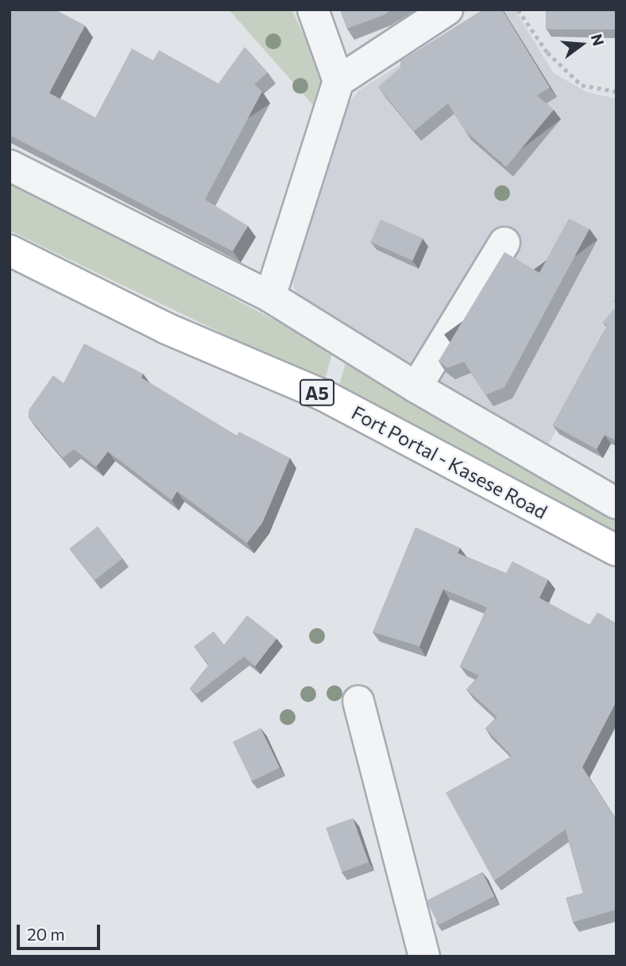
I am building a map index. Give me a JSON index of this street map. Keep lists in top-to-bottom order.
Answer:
{
  "streets": {
    "highway": ["A5", "Fort Portal - Kasese Road"]
  },
  "scale_bar": "20 m",
  "north": "right"
}
